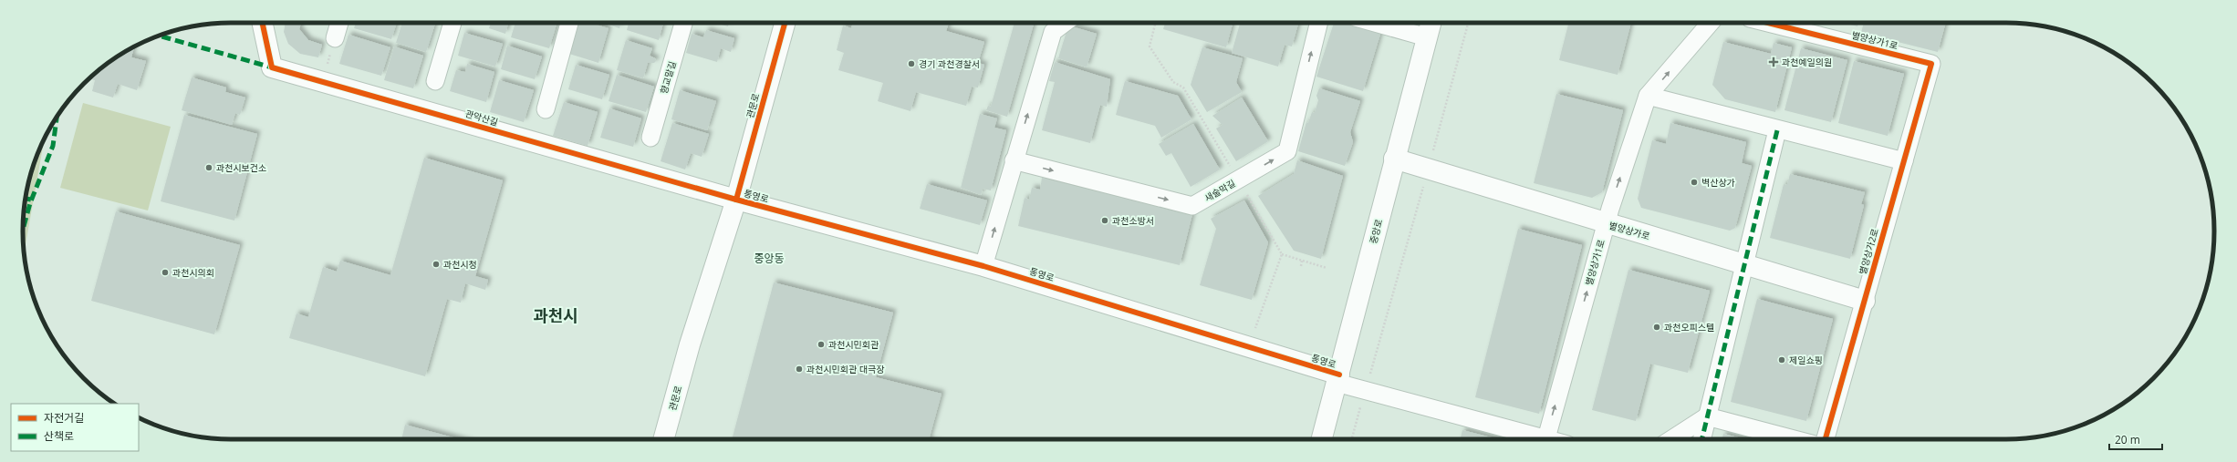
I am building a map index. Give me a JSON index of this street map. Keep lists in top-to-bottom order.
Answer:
{
  "streets": {
    "street": [
      "별양상가1로",
      "향교말길",
      "관문로",
      "관악산길",
      "새술막길",
      "통영로",
      "별양상가로",
      "중앙로",
      "별양상가2로"
    ]
  },
  "crossings": [
    ["별양상가1로", "별양상가로"],
    ["별양상가1로", "별양상가2로"],
    ["관문로", "관악산길"],
    ["관문로", "통영로"],
    ["관악산길", "통영로"],
    ["통영로", "중앙로"],
    ["별양상가로", "중앙로"],
    ["별양상가로", "별양상가2로"]
  ],
  "districts": ["중앙동", "과천시"],
  "places": {
    "health": ["과천예일의원"],
    "other": [
      "경기 과천경찰서",
      "과천시보건소",
      "벽산상가",
      "과천소방서",
      "과천시청",
      "과천시의회",
      "과천오피스텔",
      "과천시민회관",
      "제일쇼핑",
      "과천시민회관 대극장"
    ]
  },
  "legend": ["자전거길", "산책로"],
  "scale_bar": "20 m"
}
